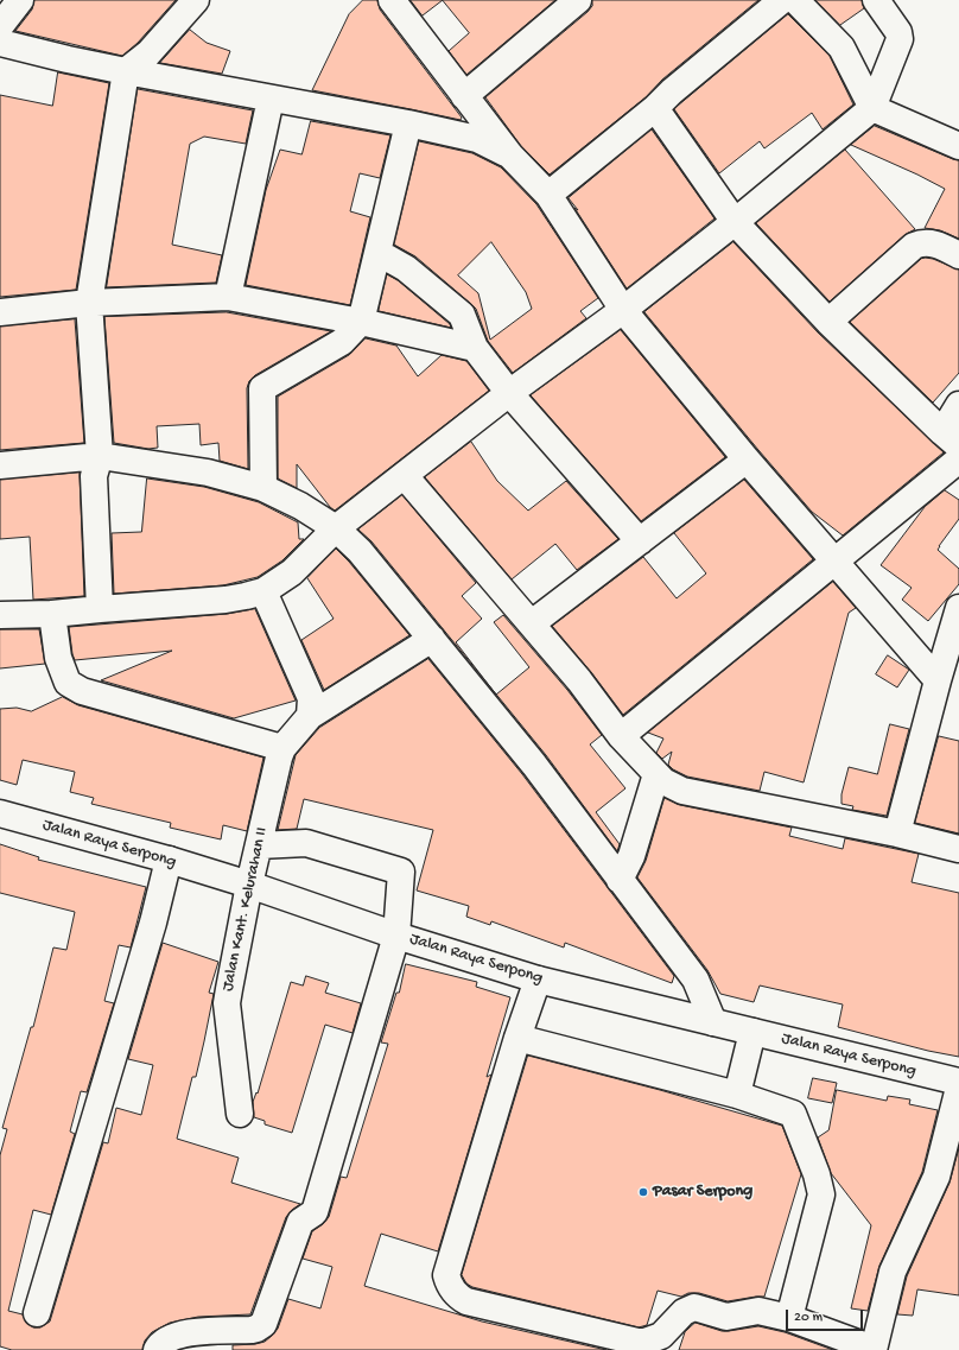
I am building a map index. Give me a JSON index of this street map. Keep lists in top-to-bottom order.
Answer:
{
  "streets": {
    "street": ["Jalan Raya Serpong", "Jalan Kant. Kelurahan II"]
  },
  "crossings": [
    ["Jalan Raya Serpong", "Jalan Kant. Kelurahan II"]
  ],
  "places": ["Pasar Serpong"],
  "scale_bar": "20 m"
}
